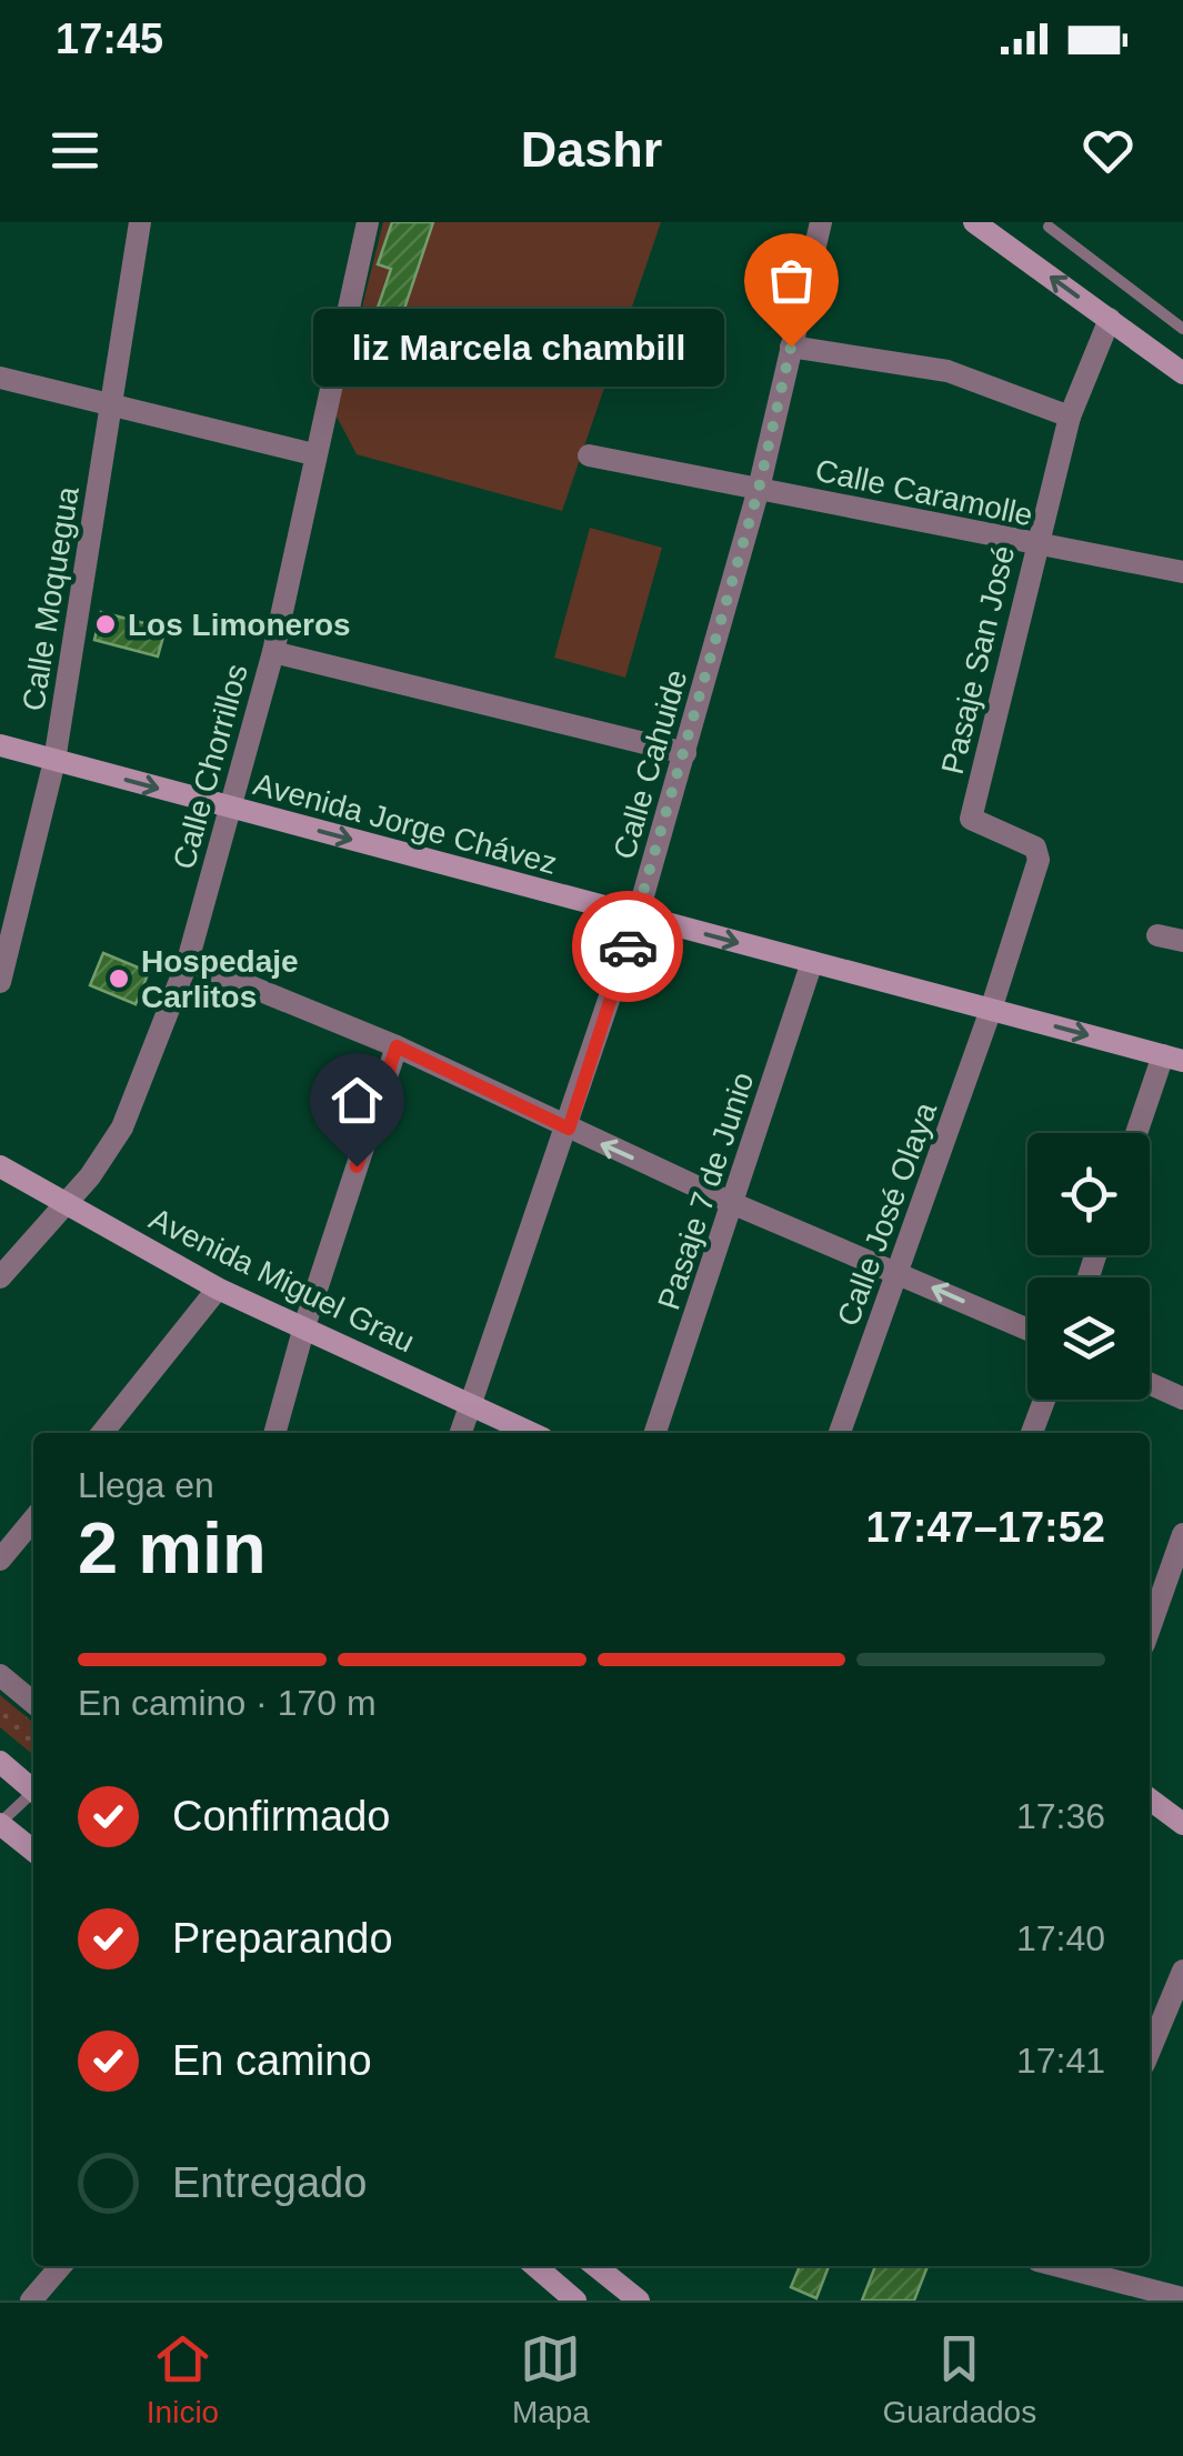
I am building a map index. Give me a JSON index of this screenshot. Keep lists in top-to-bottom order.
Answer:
{
  "streets": {
    "street": [
      "Calle Caramolle",
      "Calle Moquegua",
      "Pasaje San José",
      "Calle Cahuide",
      "Calle Chorrillos",
      "Avenida Jorge Chávez",
      "Pasaje 7 de Junio",
      "Calle José Olaya",
      "Avenida Miguel Grau"
    ]
  },
  "crossings": [
    ["Calle Caramolle", "Pasaje San José"],
    ["Calle Caramolle", "Calle Cahuide"],
    ["Calle Moquegua", "Avenida Jorge Chávez"],
    ["Pasaje San José", "Calle José Olaya"],
    ["Calle Cahuide", "Avenida Jorge Chávez"],
    ["Calle Cahuide", "Avenida Miguel Grau"],
    ["Calle Chorrillos", "Avenida Jorge Chávez"],
    ["Calle Chorrillos", "Avenida Miguel Grau"],
    ["Avenida Jorge Chávez", "Pasaje 7 de Junio"],
    ["Avenida Jorge Chávez", "Calle José Olaya"]
  ],
  "places": ["liz Marcela chambill", "Los Limoneros", "Hospedaje Carlitos"],
  "page": {
    "status": "17:45",
    "header": "Dashr",
    "bubble": "liz Marcela chambill",
    "heading": ["2 min", "Llega en", "17:47–17:52"],
    "bar": "En camino · 170 m",
    "list": [
      ["Confirmado", "17:36"],
      ["Preparando", "17:40"],
      ["En camino", "17:41"],
      "Entregado"
    ],
    "tabs": ["Inicio", "Mapa", "Guardados"]
  }
}
